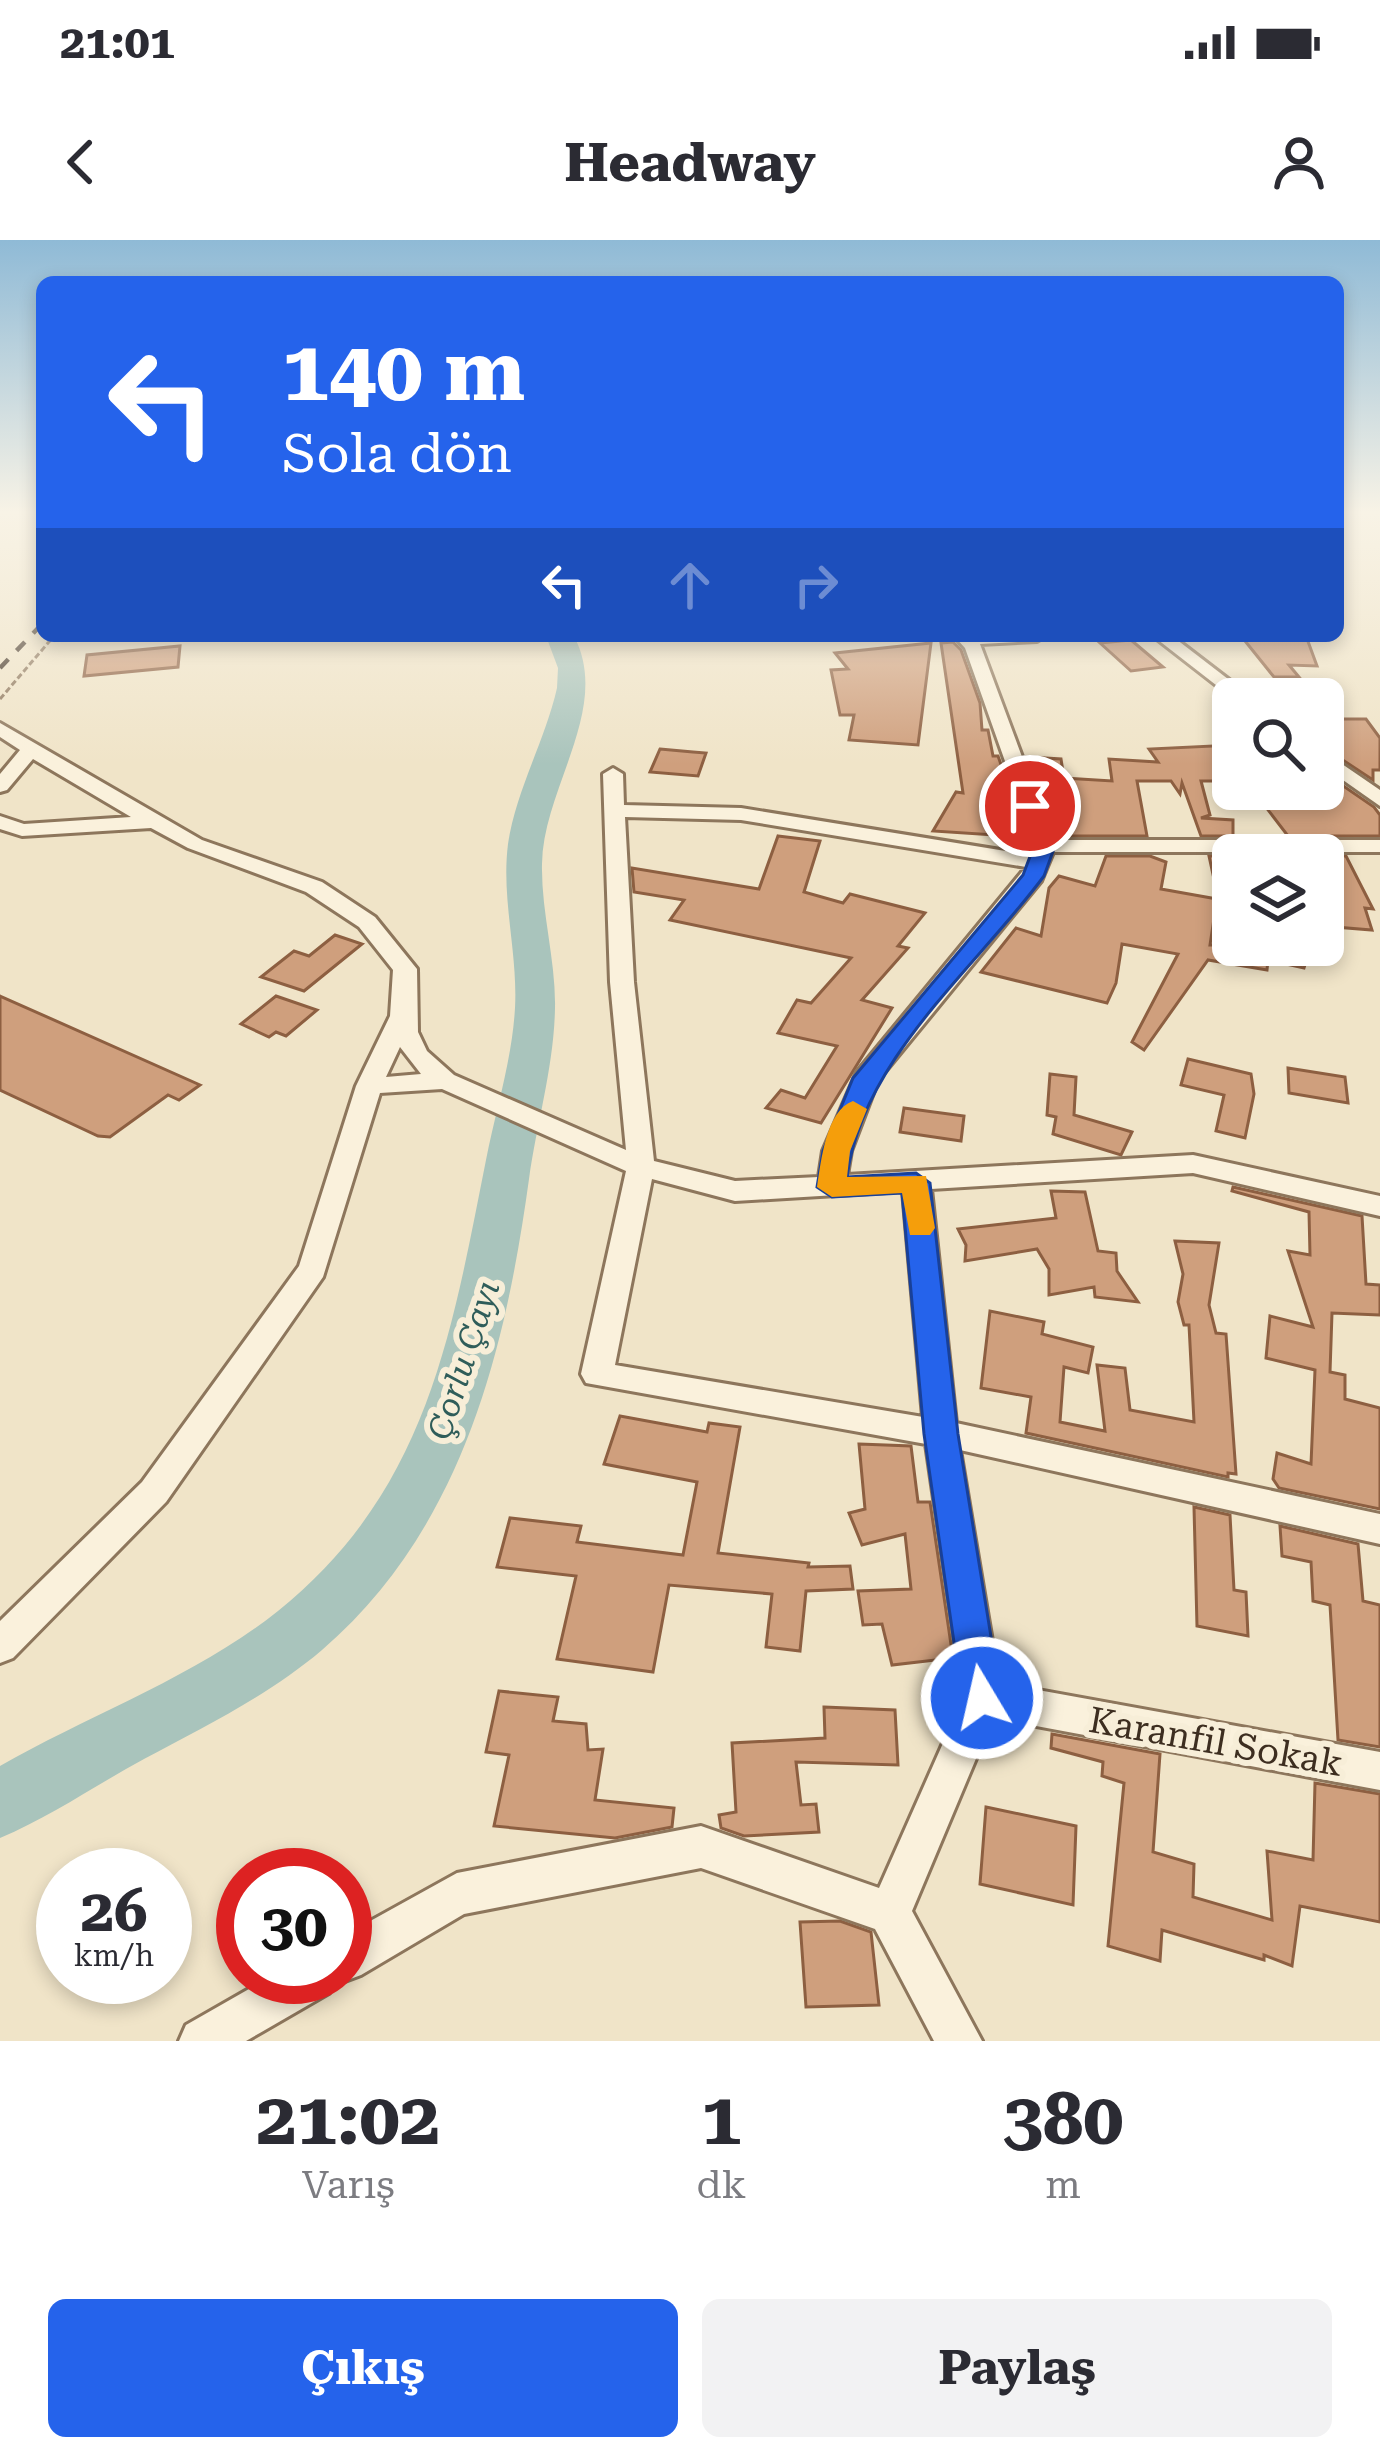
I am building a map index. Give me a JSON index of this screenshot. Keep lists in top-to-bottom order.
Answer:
{
  "streets": {
    "street": ["Karanfil Sokak"]
  },
  "water": ["Çorlu Çayı"],
  "page": {
    "status": "21:01",
    "header": "Headway",
    "turn": ["140 m", "Sola dön"],
    "speed": "26 km/h",
    "limit": "30",
    "eta": [
      "21:02",
      "Varış",
      "1",
      "dk",
      "380",
      "m"
    ],
    "buttons": ["Çıkış", "Paylaş"]
  }
}
